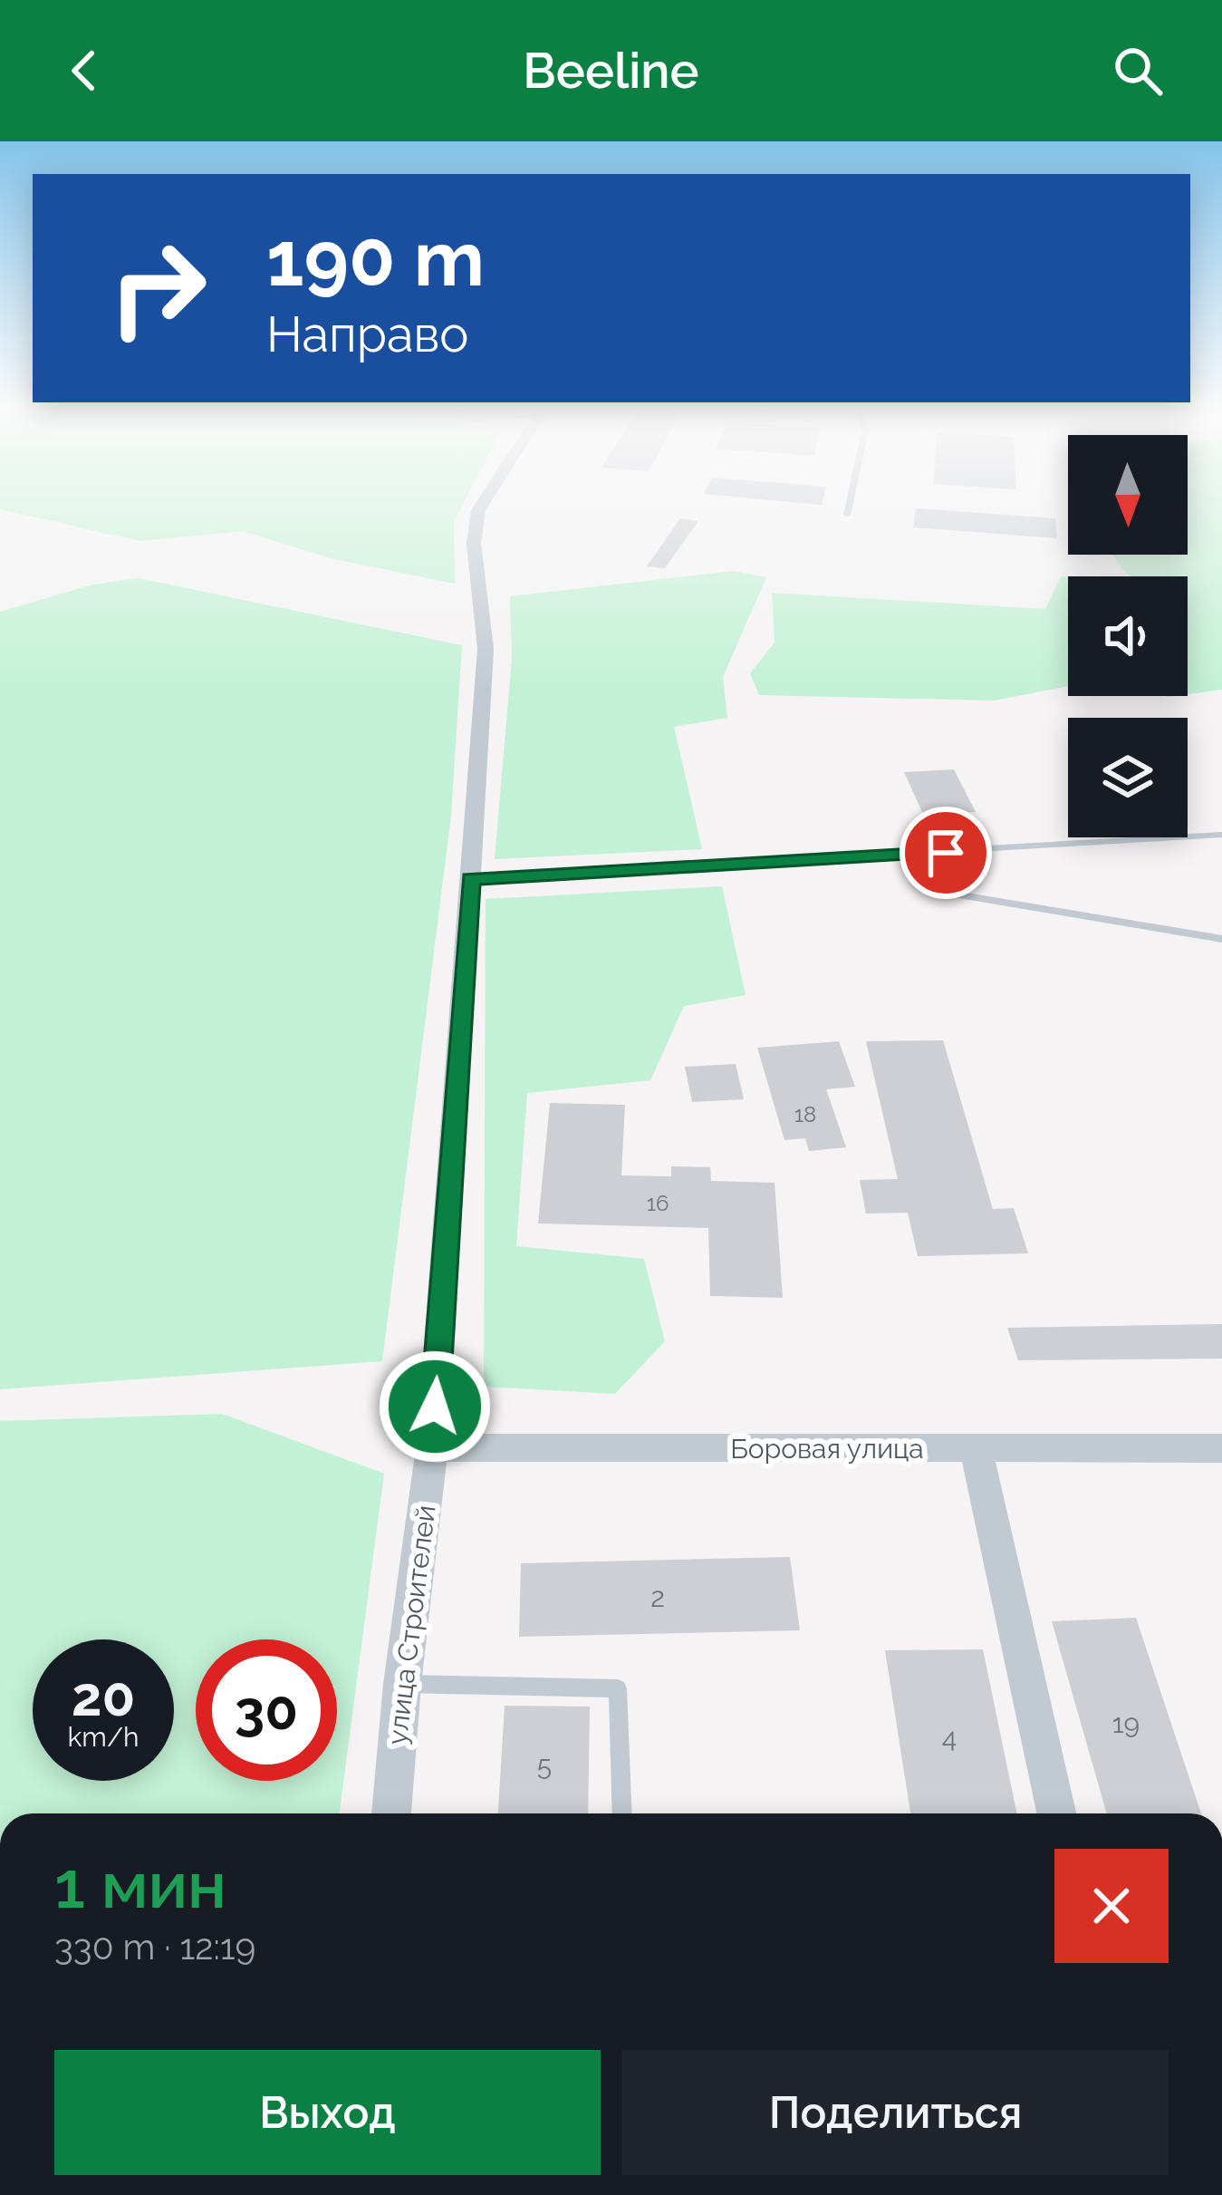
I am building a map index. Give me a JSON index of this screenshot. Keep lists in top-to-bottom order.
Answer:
{
  "streets": {
    "street": ["Боровая улица", "улица Строителей"]
  },
  "crossings": [
    ["Боровая улица", "улица Строителей"]
  ],
  "house_numbers": [
    "18",
    "16",
    "2",
    "19",
    "4",
    "5"
  ],
  "north": "bottom",
  "page": {
    "header": "Beeline",
    "turn": ["190 m", "Направо"],
    "speed": "20 km/h",
    "limit": "30",
    "heading": ["1 мин", "330 m · 12:19"],
    "buttons": ["Выход", "Поделиться"]
  }
}
